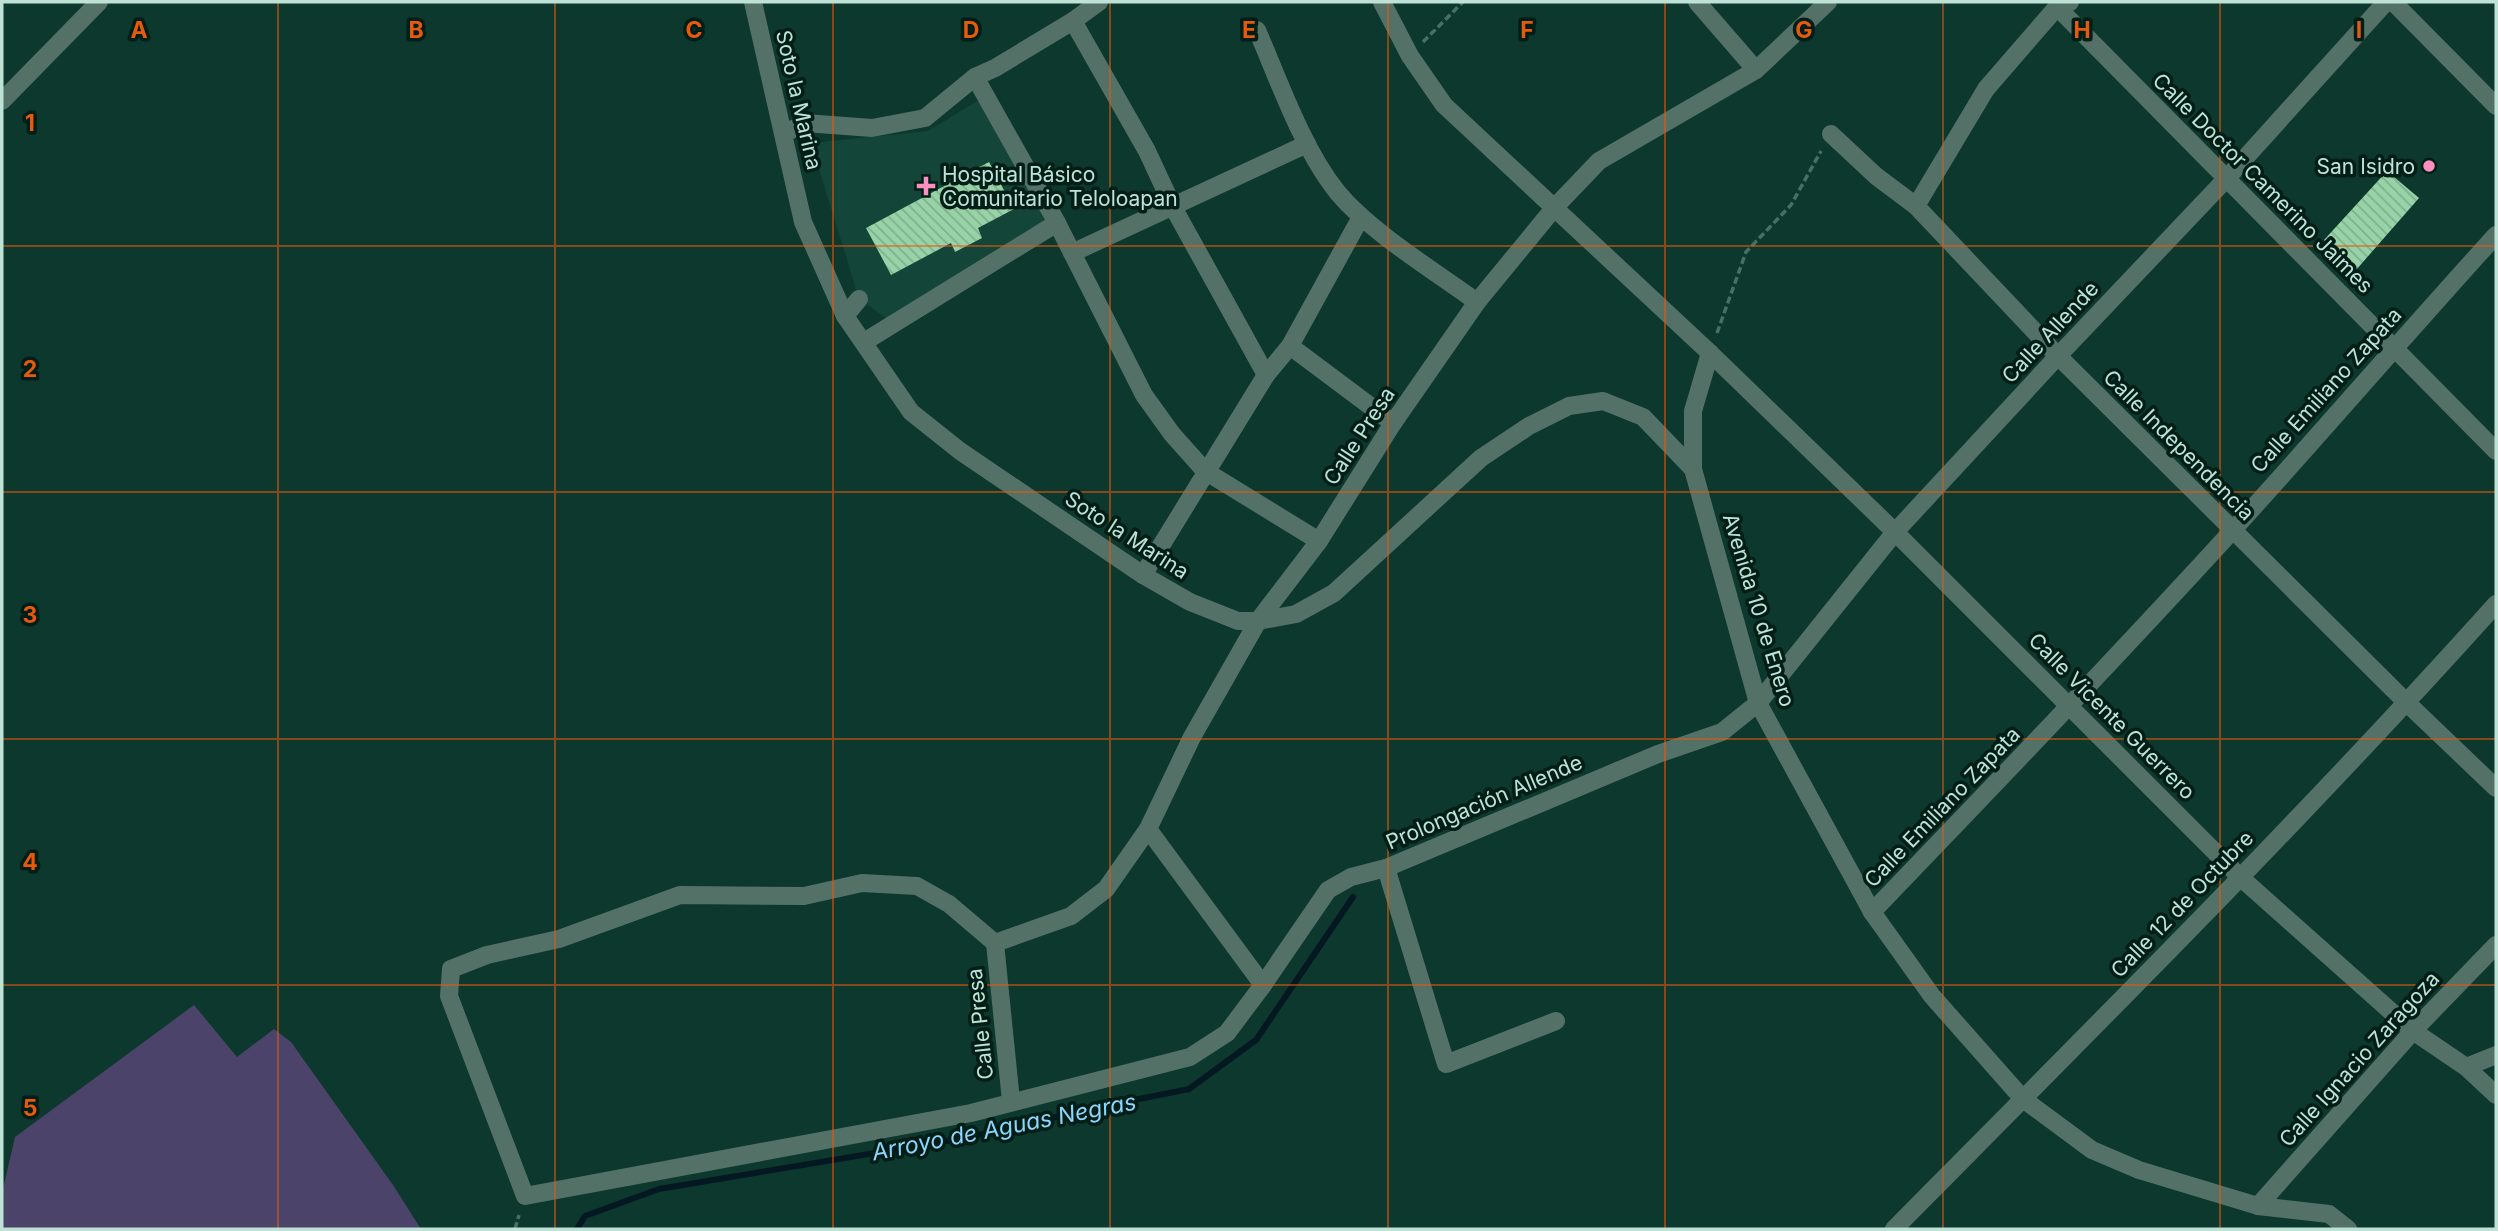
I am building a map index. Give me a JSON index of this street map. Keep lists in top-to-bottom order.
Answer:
{
  "streets": {
    "street": [
      "Soto la Marina",
      "Calle Doctor Camerino Jaimes",
      "Calle Allende",
      "Calle Emiliano Zapata",
      "Calle Presa",
      "Calle Independencia",
      "Avenida 10 de Enero",
      "Calle Vicente Guerrero",
      "Prolongación Allende",
      "Calle 12 de Octubre",
      "Calle Ignacio Zaragoza"
    ]
  },
  "crossings": [
    ["Soto la Marina", "Calle Presa"],
    ["Soto la Marina", "Avenida 10 de Enero"],
    ["Calle Doctor Camerino Jaimes", "Calle Allende"],
    ["Calle Doctor Camerino Jaimes", "Calle Emiliano Zapata"],
    ["Calle Allende", "Calle Independencia"],
    ["Calle Allende", "Avenida 10 de Enero"],
    ["Calle Allende", "Calle Vicente Guerrero"],
    ["Calle Allende", "Prolongación Allende"],
    ["Calle Emiliano Zapata", "Calle Independencia"],
    ["Calle Emiliano Zapata", "Avenida 10 de Enero"],
    ["Calle Emiliano Zapata", "Calle Vicente Guerrero"],
    ["Calle Presa", "Prolongación Allende"],
    ["Calle Independencia", "Calle 12 de Octubre"],
    ["Avenida 10 de Enero", "Calle Vicente Guerrero"],
    ["Avenida 10 de Enero", "Prolongación Allende"],
    ["Avenida 10 de Enero", "Calle 12 de Octubre"],
    ["Avenida 10 de Enero", "Calle Ignacio Zaragoza"],
    ["Calle Vicente Guerrero", "Calle 12 de Octubre"],
    ["Calle Vicente Guerrero", "Calle Ignacio Zaragoza"]
  ],
  "water": ["Arroyo de Aguas Negras"],
  "places": {
    "other": ["San Isidro"],
    "health": ["Hospital Básico Comunitario Teloloapan"]
  },
  "grid": {
    "columns": [
      "A",
      "B",
      "C",
      "D",
      "E",
      "F",
      "G",
      "H",
      "I"
    ],
    "rows": [
      "1",
      "2",
      "3",
      "4",
      "5"
    ]
  }
}
